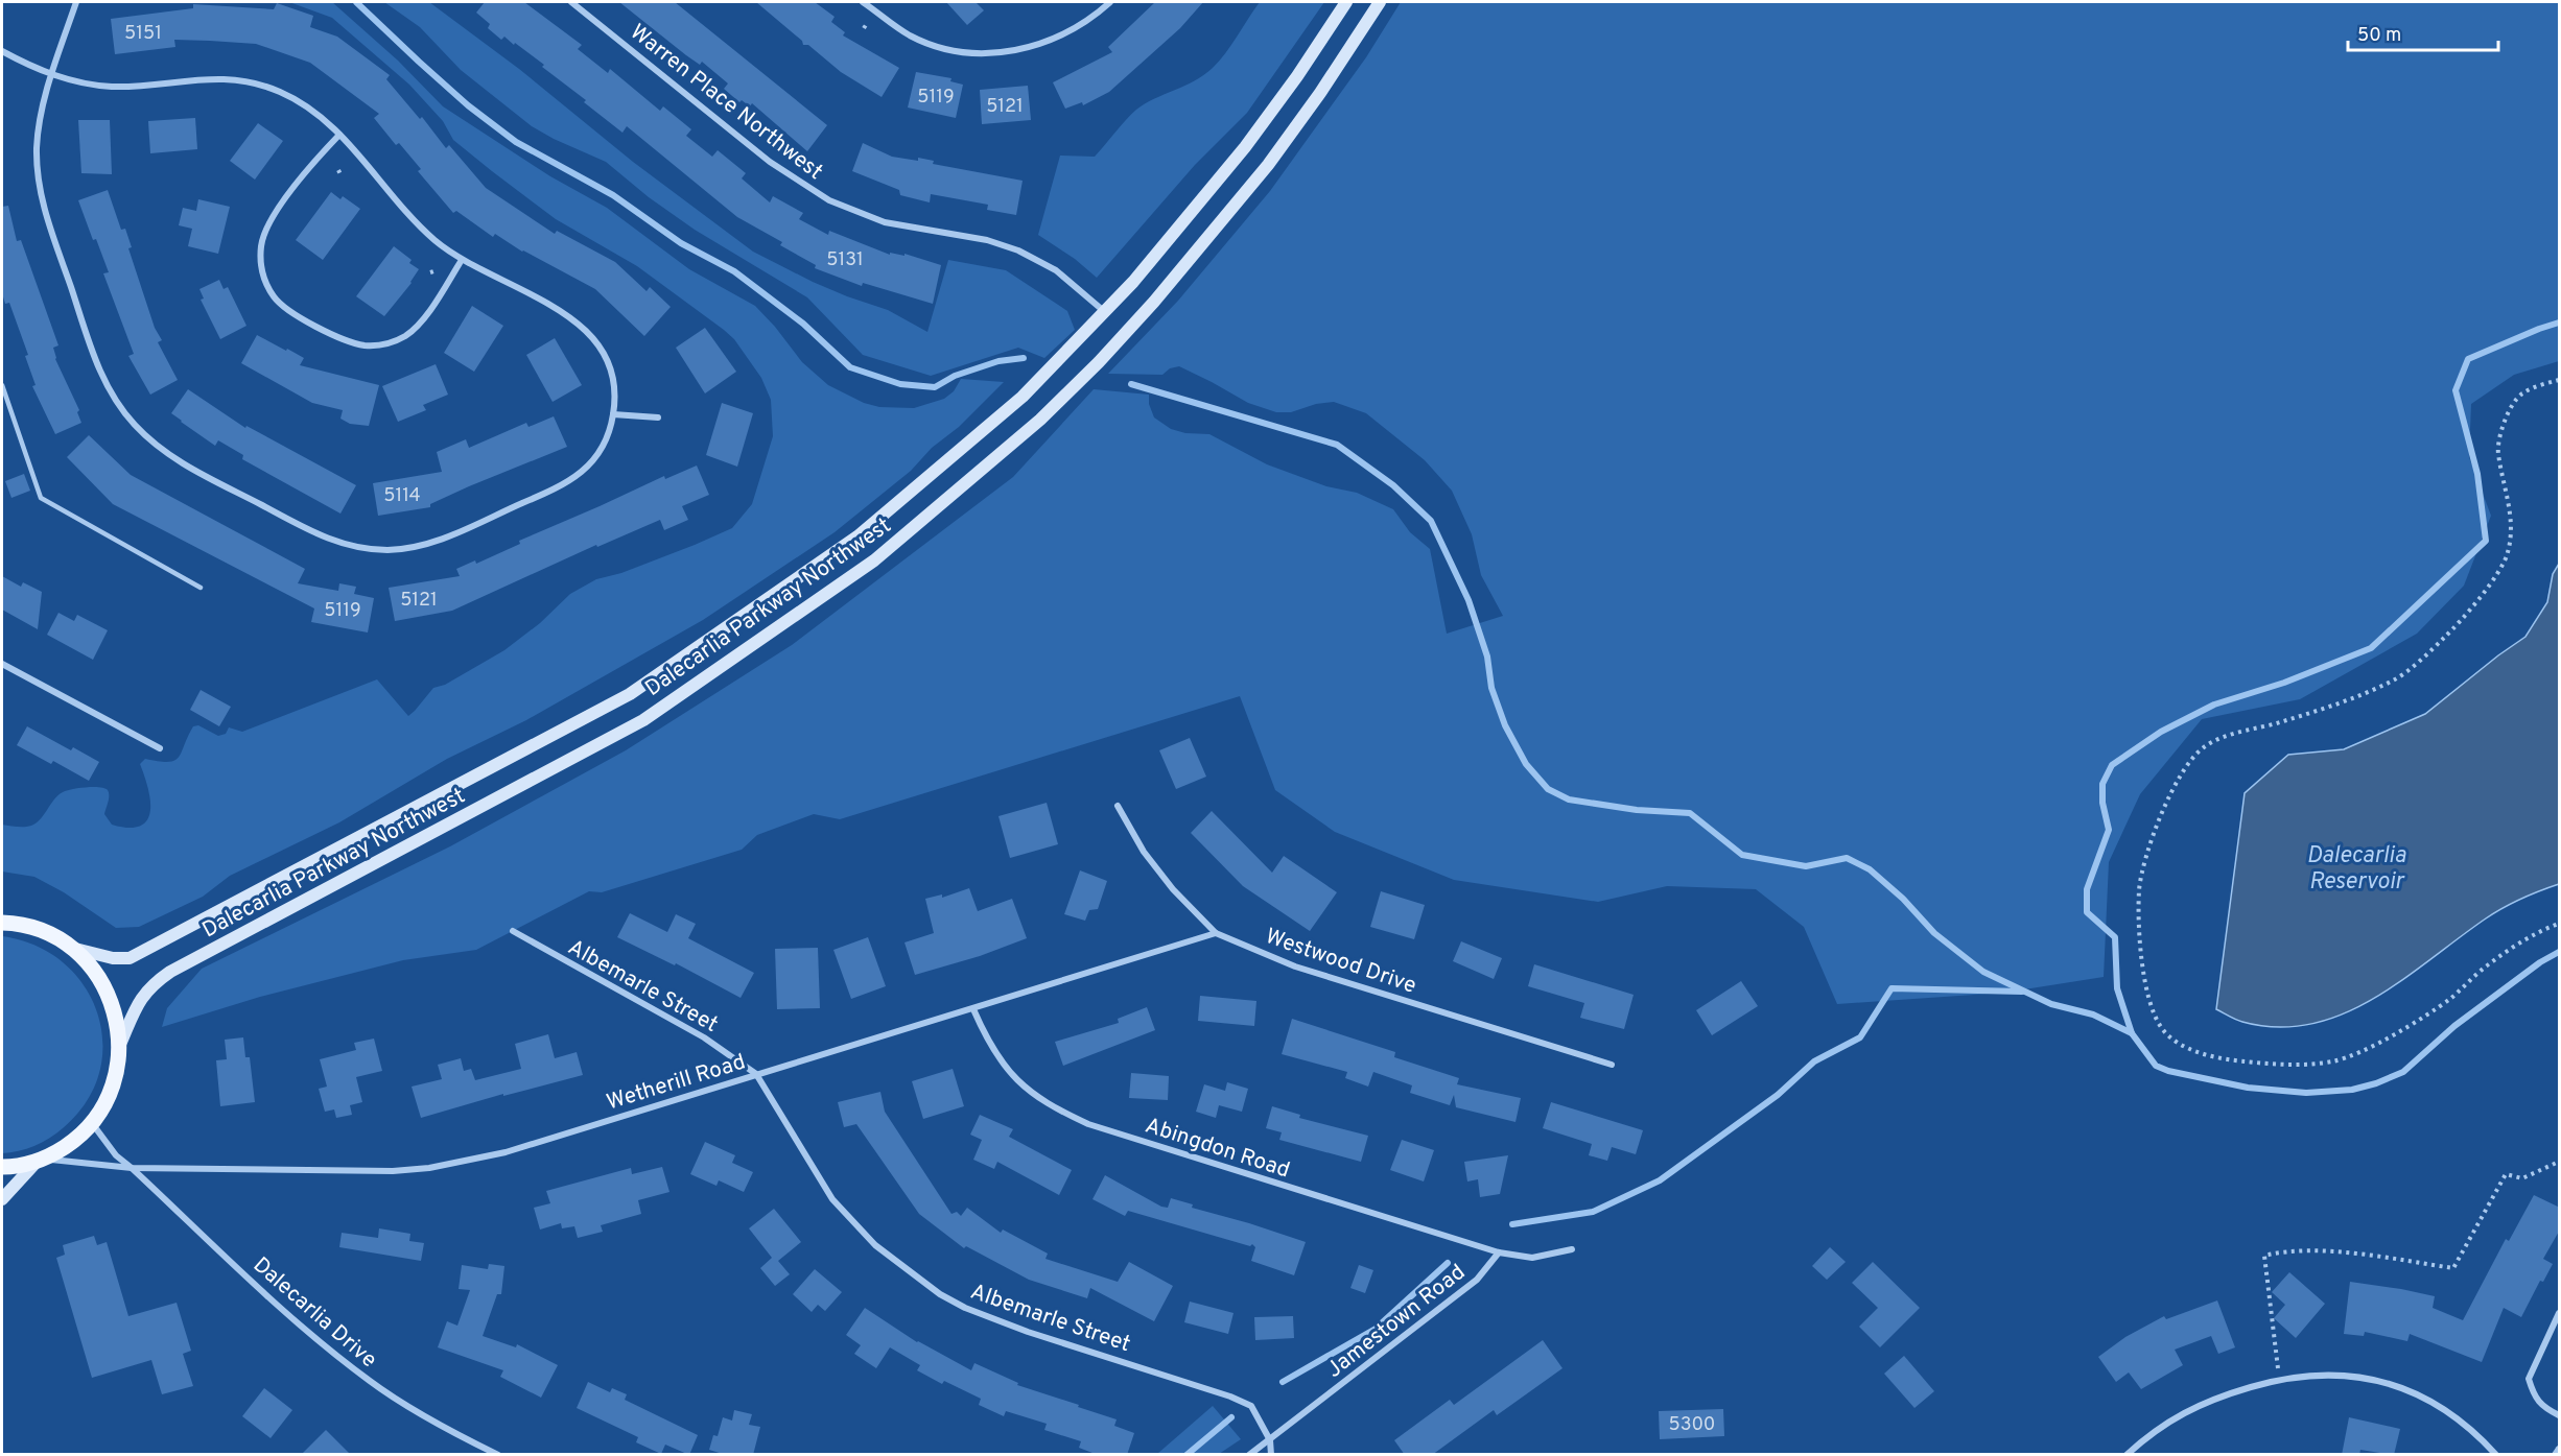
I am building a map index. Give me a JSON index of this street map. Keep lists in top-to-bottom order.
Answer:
{
  "streets": {
    "main road": ["Dalecarlia Parkway Northwest"],
    "street": [
      "Warren Place Northwest",
      "Westwood Drive",
      "Albemarle Street",
      "Wetherill Road",
      "Abingdon Road",
      "Dalecarlia Drive",
      "Jamestown Road"
    ]
  },
  "crossings": [
    ["Warren Place Northwest", "Dalecarlia Parkway Northwest"],
    ["Westwood Drive", "Wetherill Road"],
    ["Albemarle Street", "Wetherill Road"],
    ["Albemarle Street", "Jamestown Road"],
    ["Wetherill Road", "Abingdon Road"],
    ["Wetherill Road", "Dalecarlia Drive"],
    ["Abingdon Road", "Jamestown Road"]
  ],
  "water": ["Dalecarlia Reservoir"],
  "house_numbers": [
    "5151",
    "5119",
    "5121",
    "5131",
    "5114",
    "5121",
    "5119",
    "5300"
  ],
  "scale_bar": "50 m"
}
